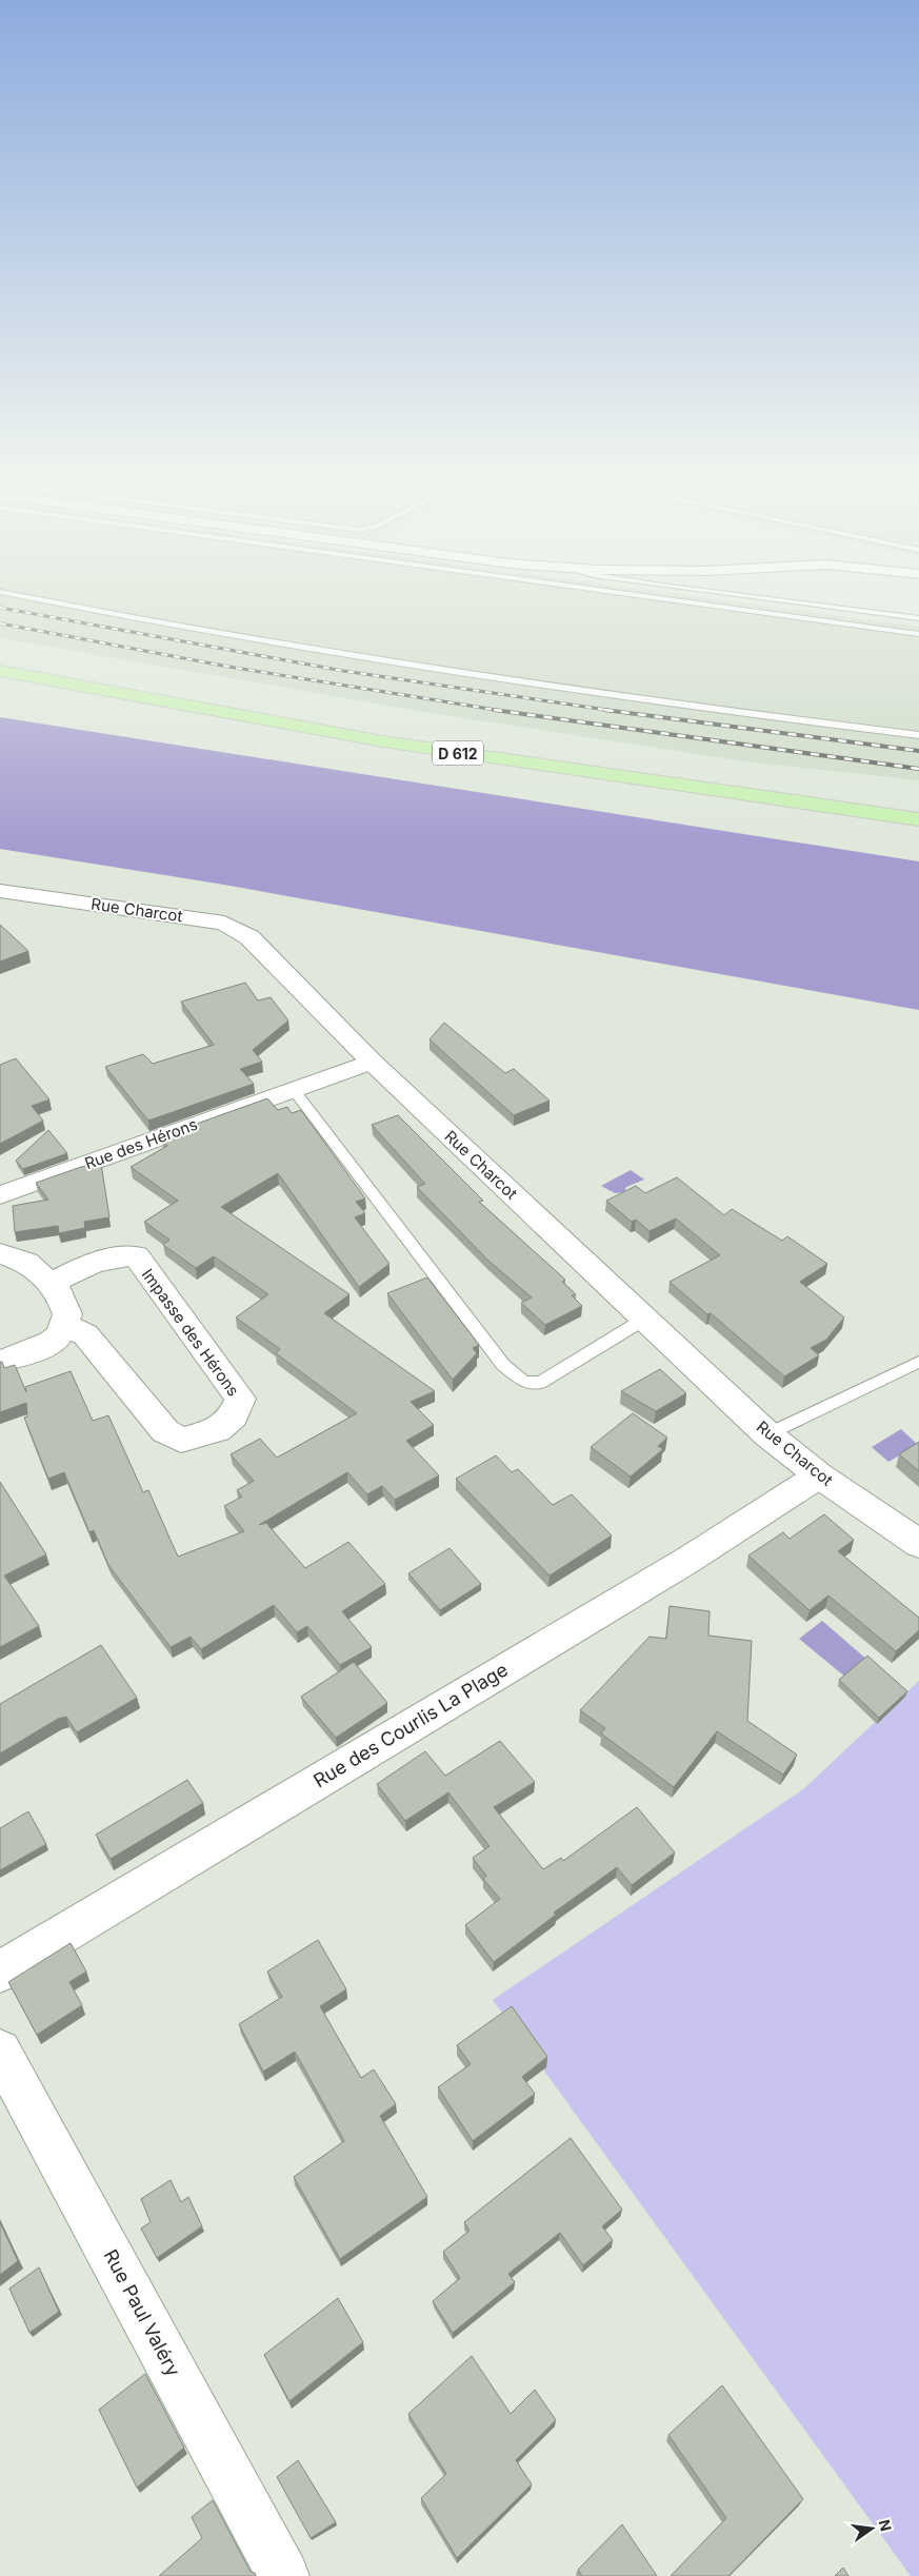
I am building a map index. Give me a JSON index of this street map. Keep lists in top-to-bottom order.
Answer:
{
  "streets": {
    "main road": ["D 612"],
    "street": [
      "Rue Charcot",
      "Rue des Hérons",
      "Impasse des Hérons",
      "Rue des Courlis La Plage",
      "Rue Paul Valéry"
    ]
  },
  "crossings": [
    ["Rue Charcot", "Rue des Hérons"],
    ["Rue Charcot", "Rue des Courlis La Plage"]
  ],
  "north": "right"
}
